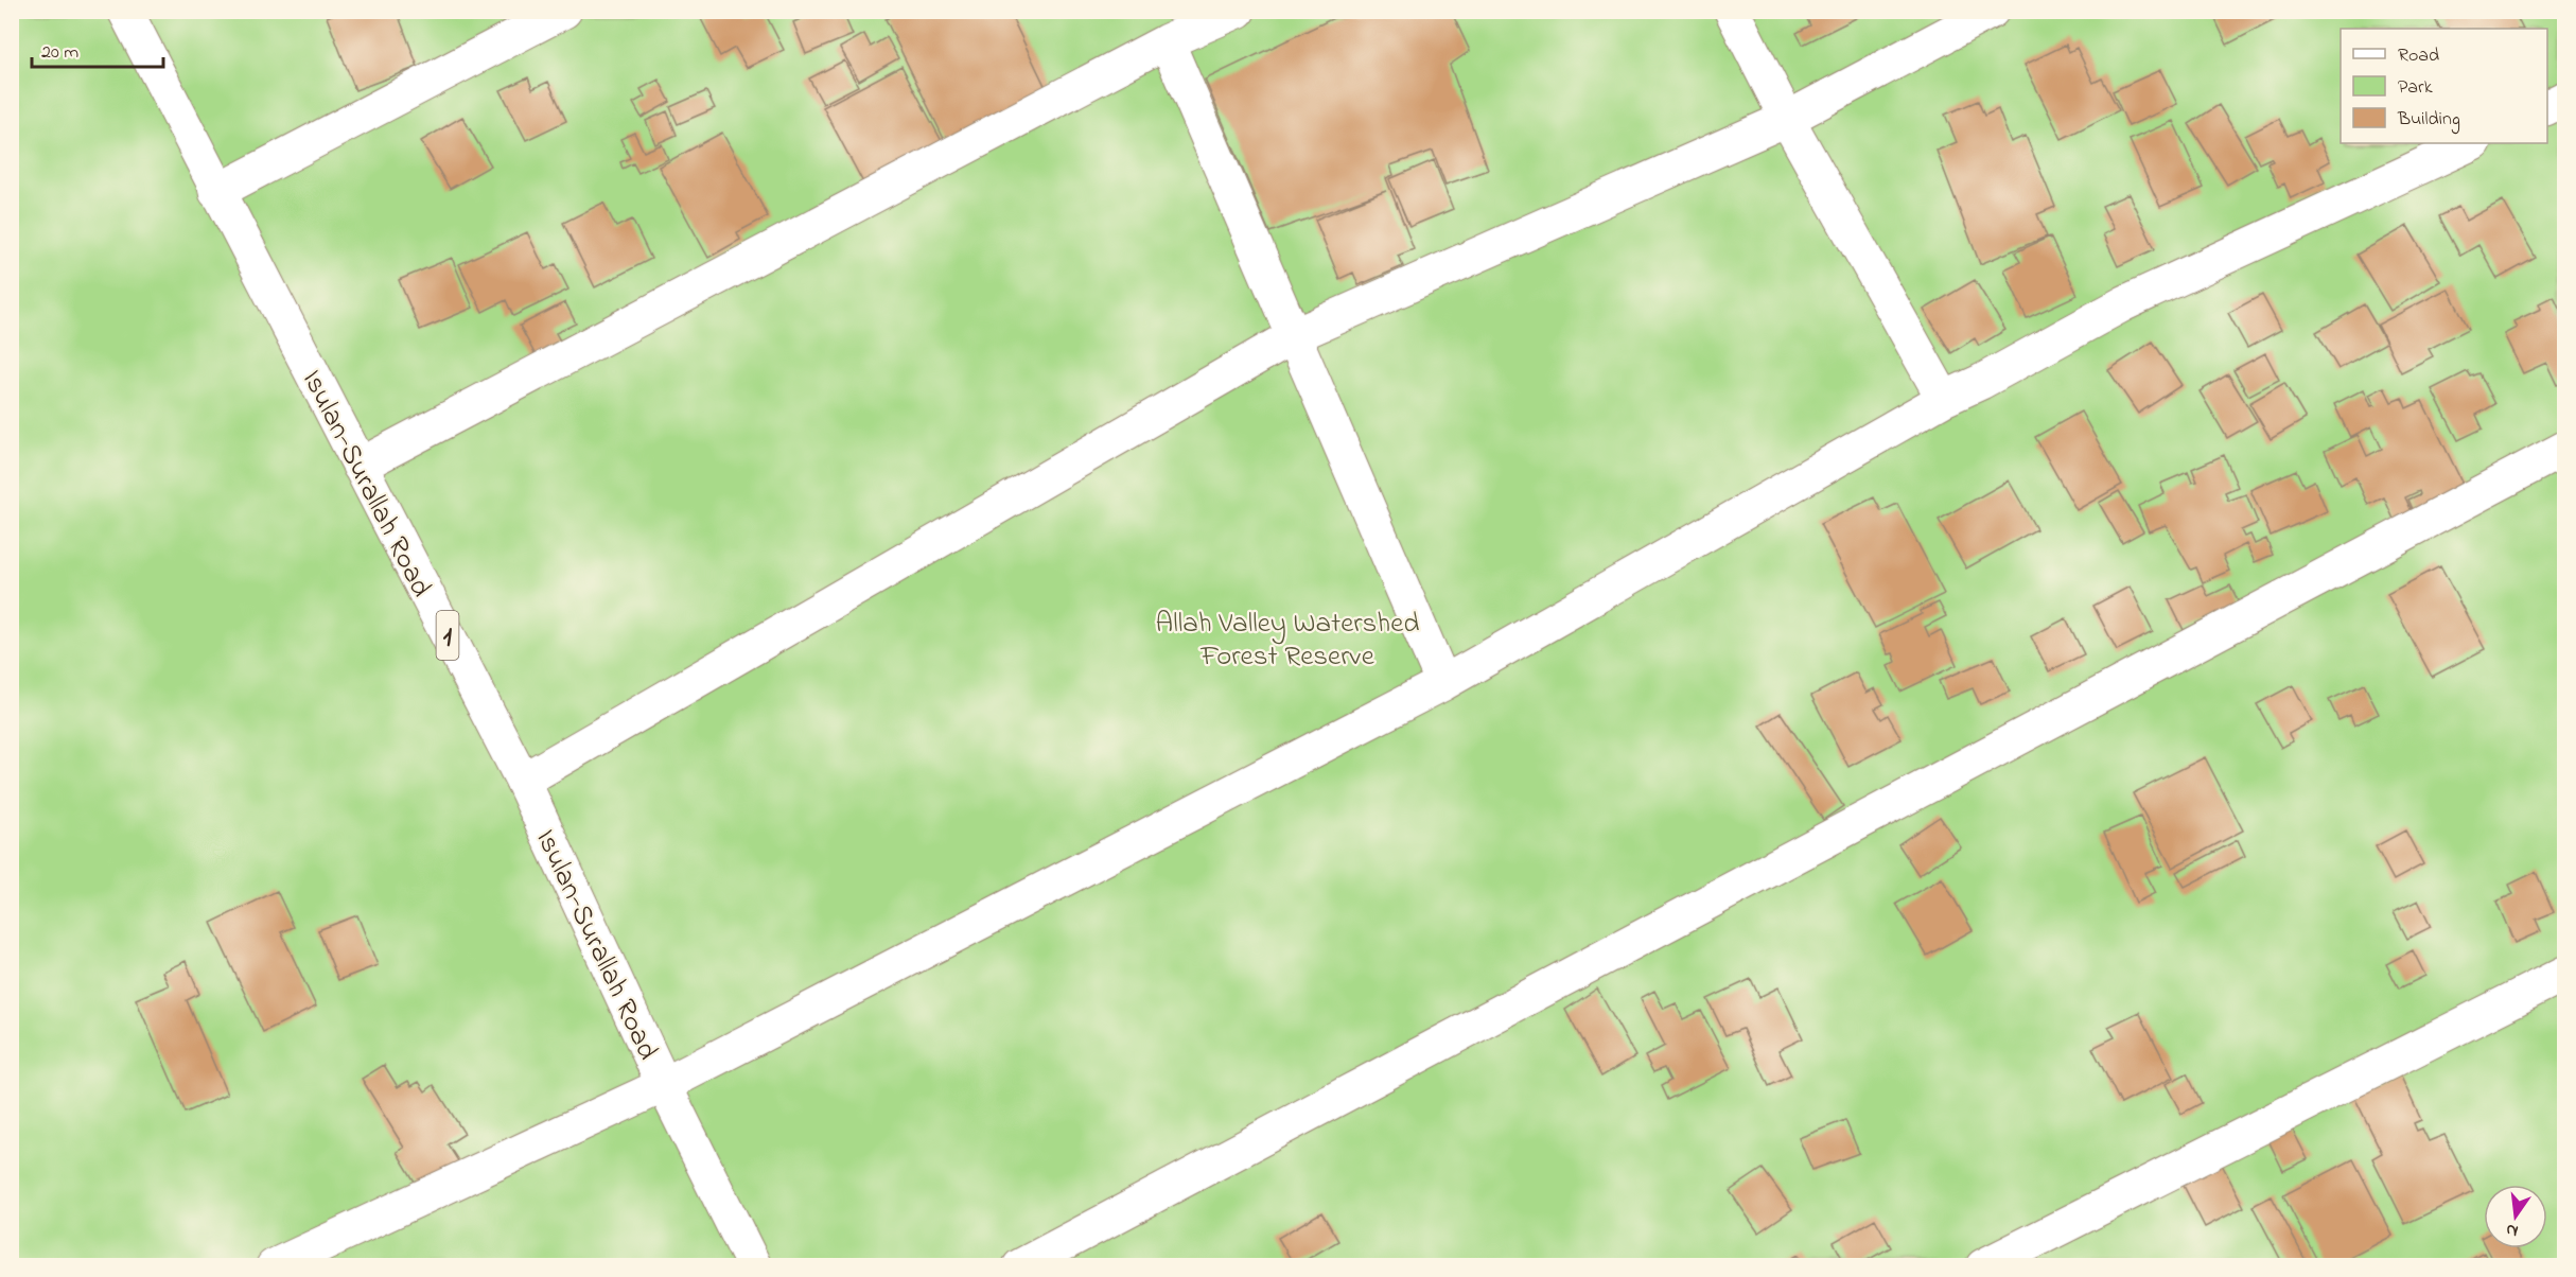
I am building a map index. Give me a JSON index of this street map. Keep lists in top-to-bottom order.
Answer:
{
  "streets": {
    "main road": ["Isulan-Surallah Road", "1"]
  },
  "parks": ["Allah Valley Watershed Forest Reserve"],
  "legend": ["Road", "Park", "Building"],
  "scale_bar": "20 m",
  "north": "bottom"
}
